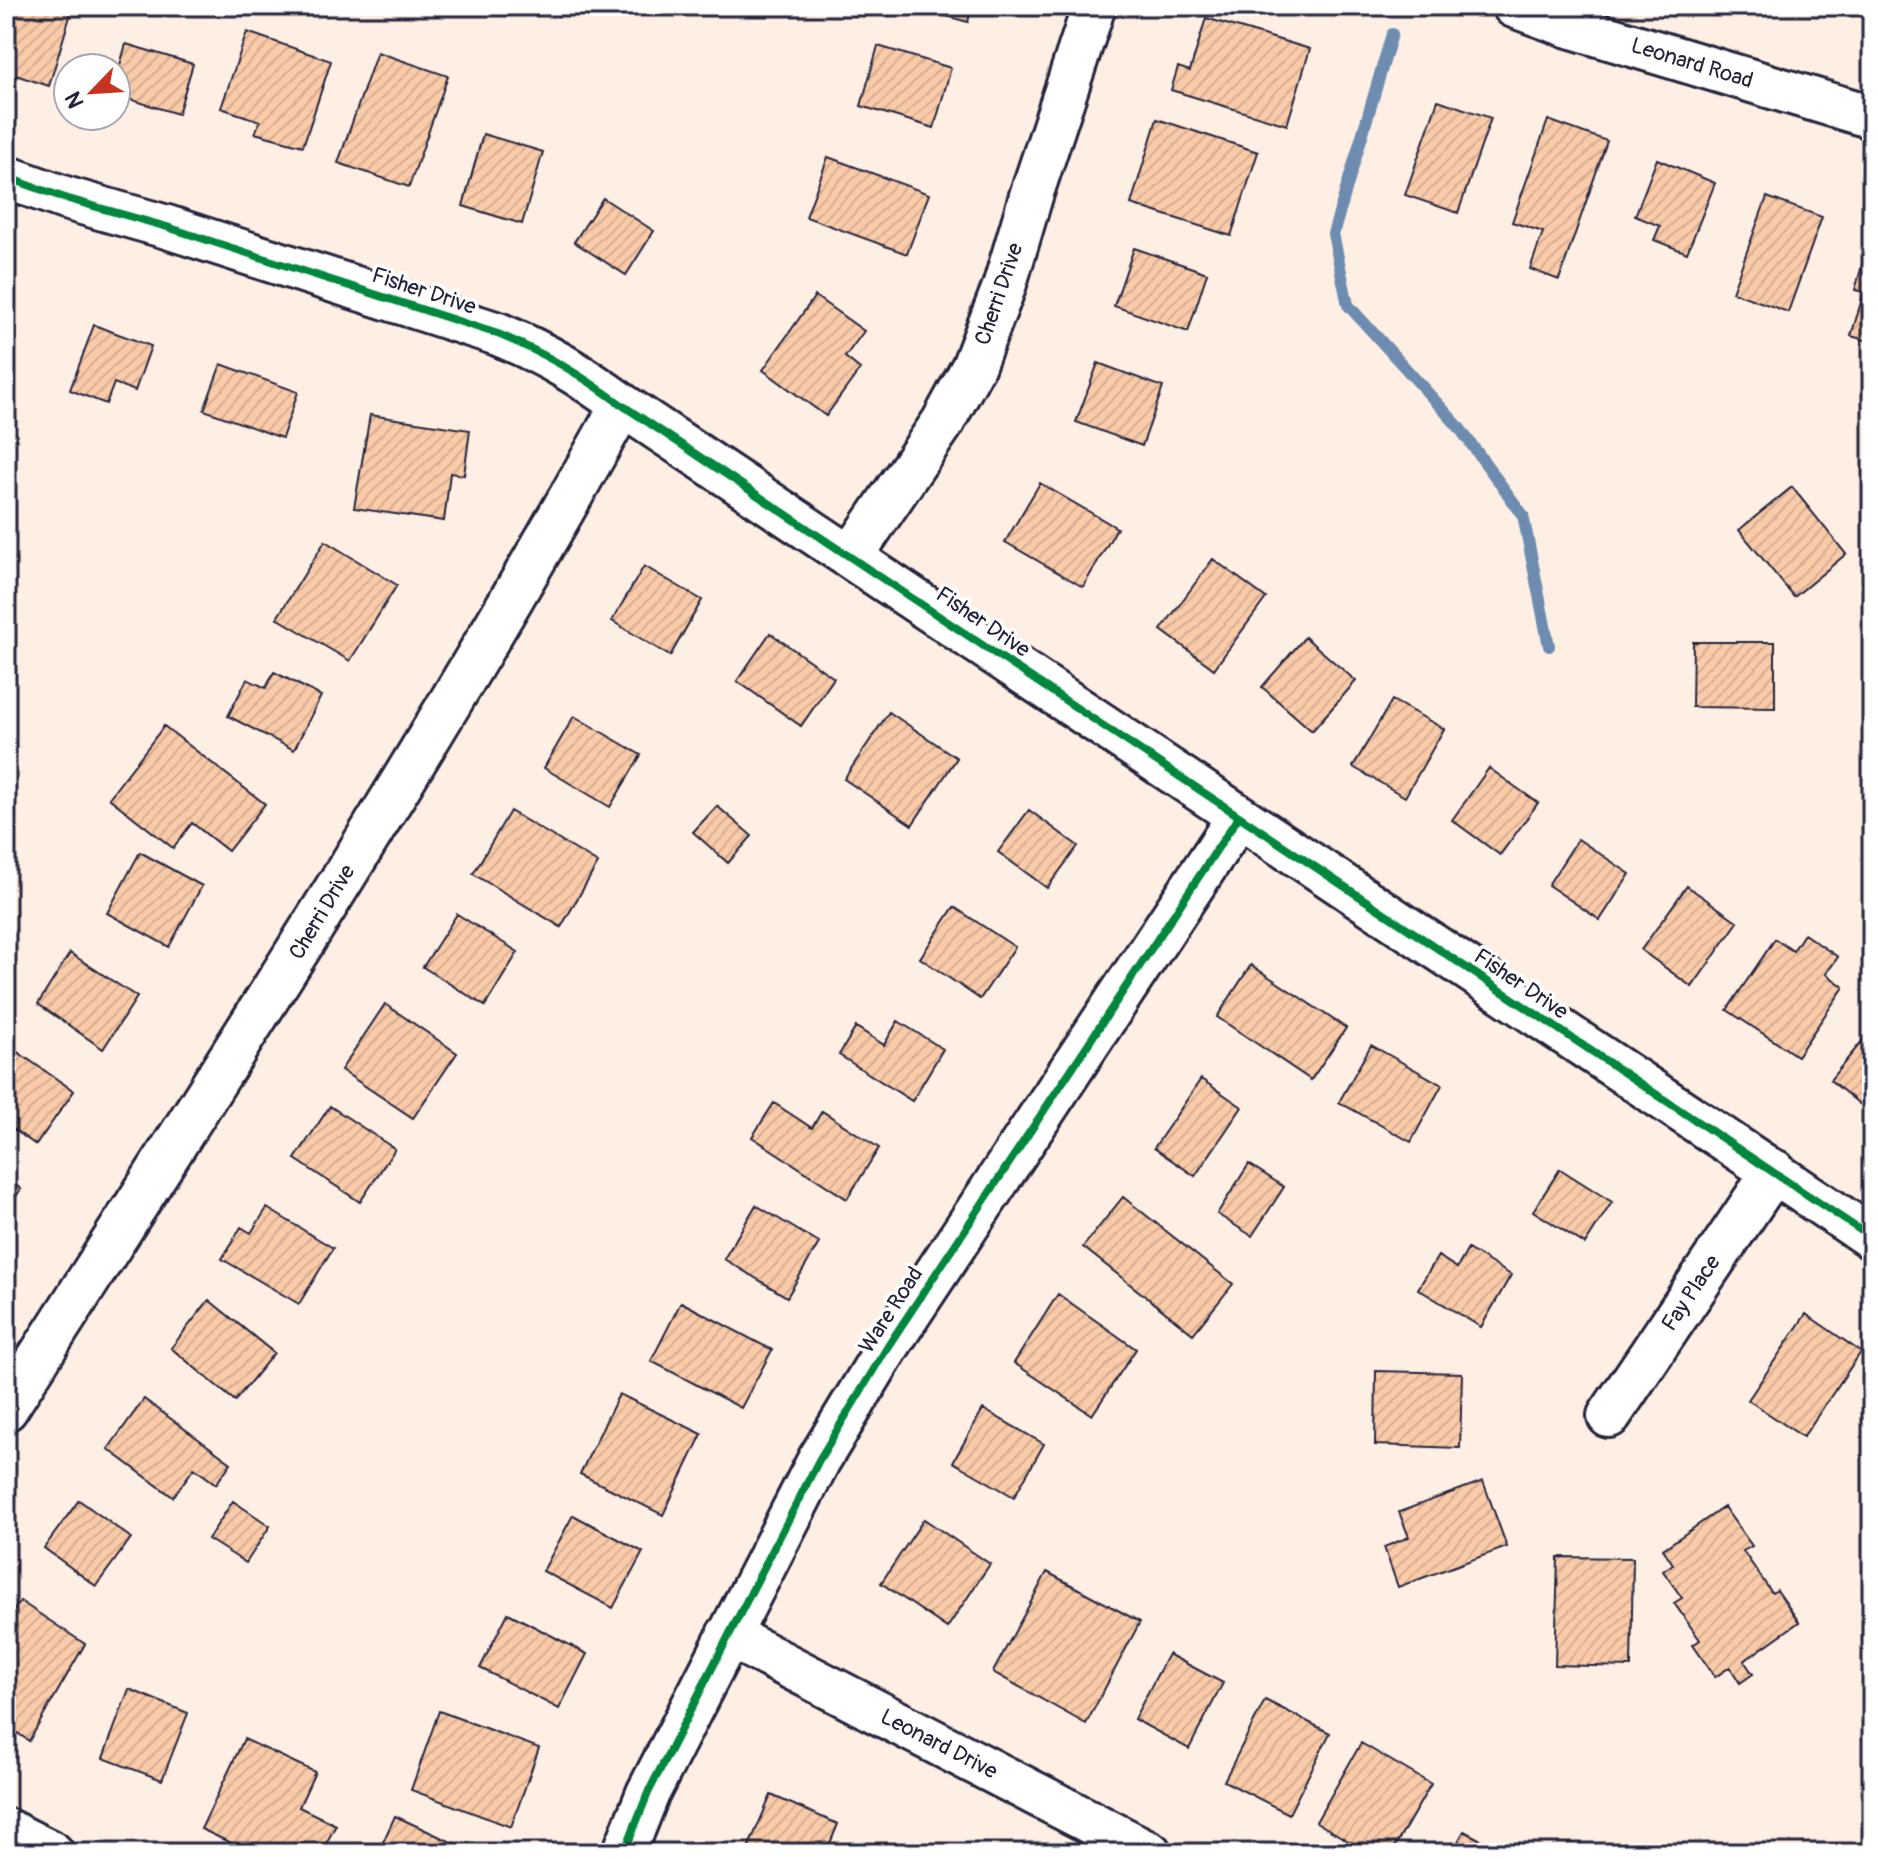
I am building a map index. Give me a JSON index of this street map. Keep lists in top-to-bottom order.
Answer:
{
  "streets": {
    "street": [
      "Leonard Road",
      "Fisher Drive",
      "Cherri Drive",
      "Fay Place",
      "Ware Road",
      "Leonard Drive"
    ]
  },
  "crossings": [
    ["Fisher Drive", "Cherri Drive"],
    ["Fisher Drive", "Fay Place"],
    ["Fisher Drive", "Ware Road"],
    ["Ware Road", "Leonard Drive"]
  ],
  "north": "bottom left"
}
